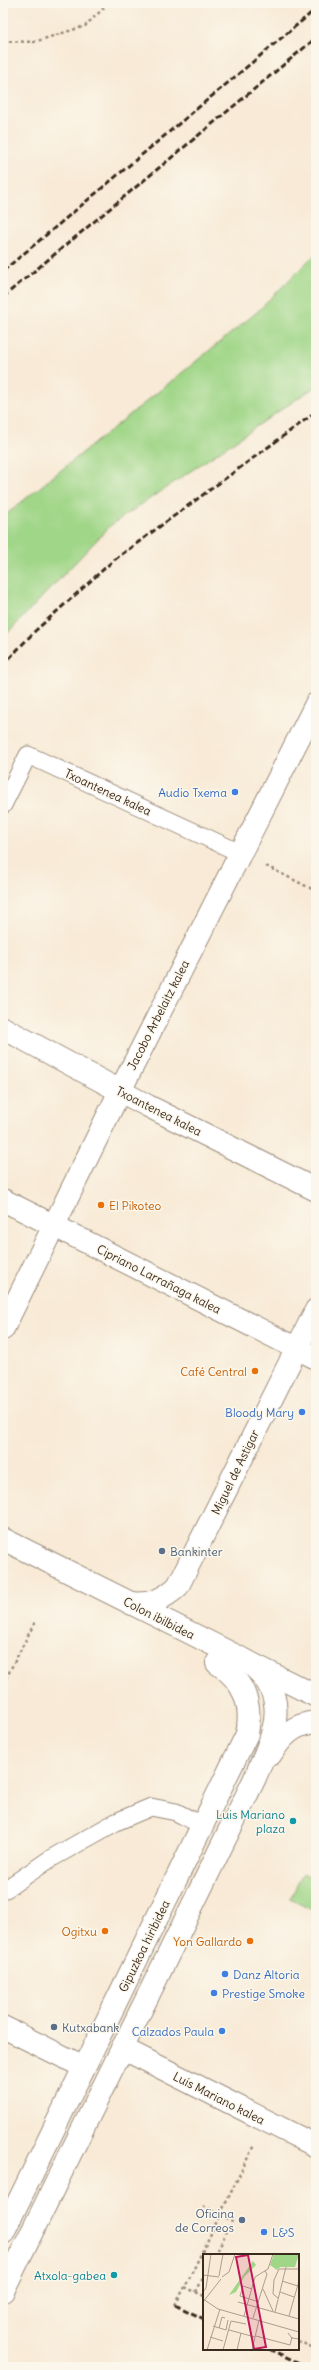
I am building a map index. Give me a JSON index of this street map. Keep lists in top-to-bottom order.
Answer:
{
  "streets": {
    "main road": [
      "Txoantenea kalea",
      "Jacobo Arbelaitz kalea",
      "Cipriano Larrañaga kalea",
      "Miguel de Astigar",
      "Colon ibilbidea",
      "Gipuzkoa hiribidea",
      "Luis Mariano kalea"
    ]
  },
  "crossings": [
    ["Txoantenea kalea", "Jacobo Arbelaitz kalea"],
    ["Jacobo Arbelaitz kalea", "Cipriano Larrañaga kalea"],
    ["Cipriano Larrañaga kalea", "Miguel de Astigar"],
    ["Miguel de Astigar", "Colon ibilbidea"],
    ["Colon ibilbidea", "Gipuzkoa hiribidea"]
  ],
  "places": [
    "Audio Txema",
    "El Pikoteo",
    "Café Central",
    "Bloody Mary",
    "Bankinter",
    "Luis Mariano plaza",
    "Ogitxu",
    "Yon Gallardo",
    "Danz Altoria",
    "Prestige Smoke",
    "Kutxabank",
    "Calzados Paula",
    "Oficina de Correos",
    "L&S",
    "Atxola-gabea"
  ]
}
